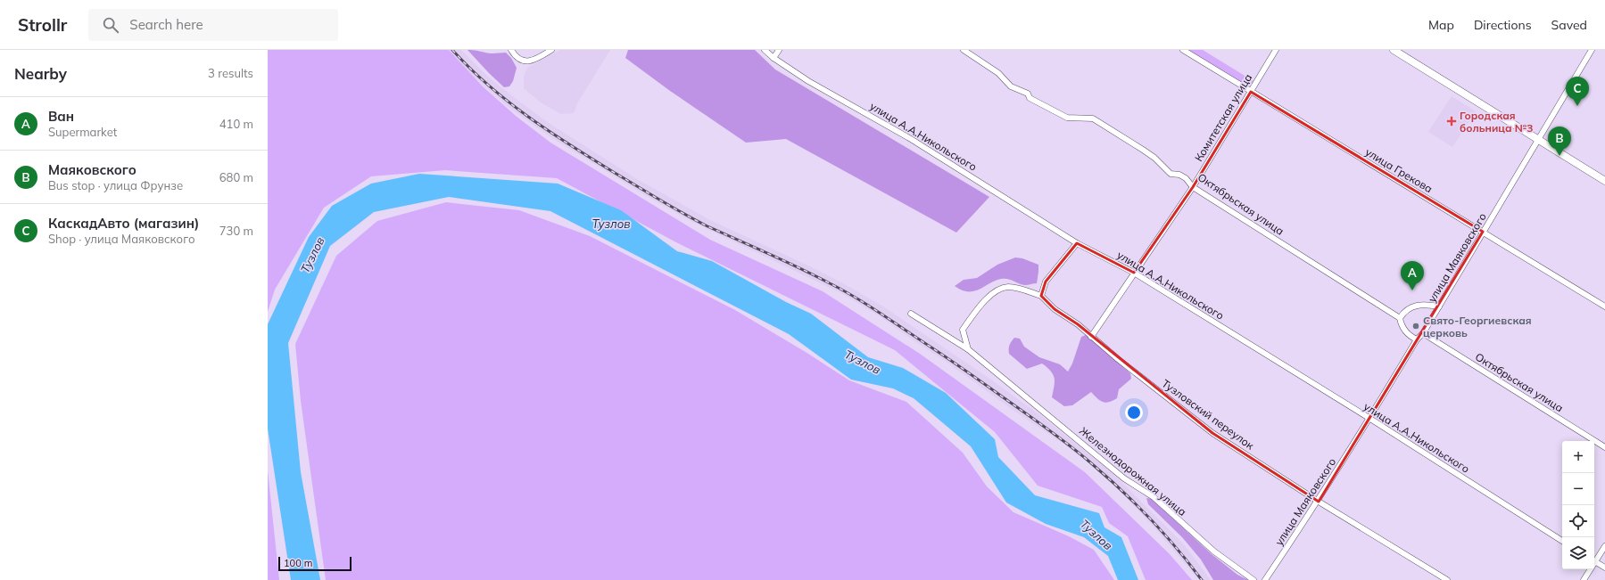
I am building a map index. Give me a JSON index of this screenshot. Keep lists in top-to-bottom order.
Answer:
{
  "streets": {
    "street": [
      "Комитетская улица",
      "улица А.А.Никольского",
      "улица Грекова",
      "Октябрьская улица",
      "улица Маяковского",
      "Тузловский переулок",
      "Железнодорожная улица"
    ]
  },
  "crossings": [
    ["Комитетская улица", "улица А.А.Никольского"],
    ["Комитетская улица", "улица Грекова"],
    ["Комитетская улица", "Октябрьская улица"],
    ["Комитетская улица", "Тузловский переулок"],
    ["улица А.А.Никольского", "улица Маяковского"],
    ["улица Грекова", "улица Маяковского"],
    ["Октябрьская улица", "улица Маяковского"],
    ["улица Маяковского", "Тузловский переулок"]
  ],
  "water": ["Тузлов"],
  "places": {
    "health": ["Городская больница №3"],
    "other": ["Свято-Георгиевская церковь"]
  },
  "scale_bar": "100 m",
  "page": {
    "header": "Strollr",
    "search": "Search here",
    "nav": ["Map", "Directions", "Saved"],
    "heading": ["Nearby", "3 results"],
    "pins": ["C", "B", "A"],
    "list": [
      {
        "mark": "A",
        "name": "Ван",
        "note": "Supermarket",
        "value": "410 m"
      },
      {
        "mark": "B",
        "name": "Маяковского",
        "note": "Bus stop · улица Фрунзе",
        "value": "680 m"
      },
      {
        "mark": "C",
        "name": "КаскадАвто (магазин)",
        "note": "Shop · улица Маяковского",
        "value": "730 m"
      }
    ],
    "map_buttons": ["+", "−"],
    "scale": "100 m"
  }
}
